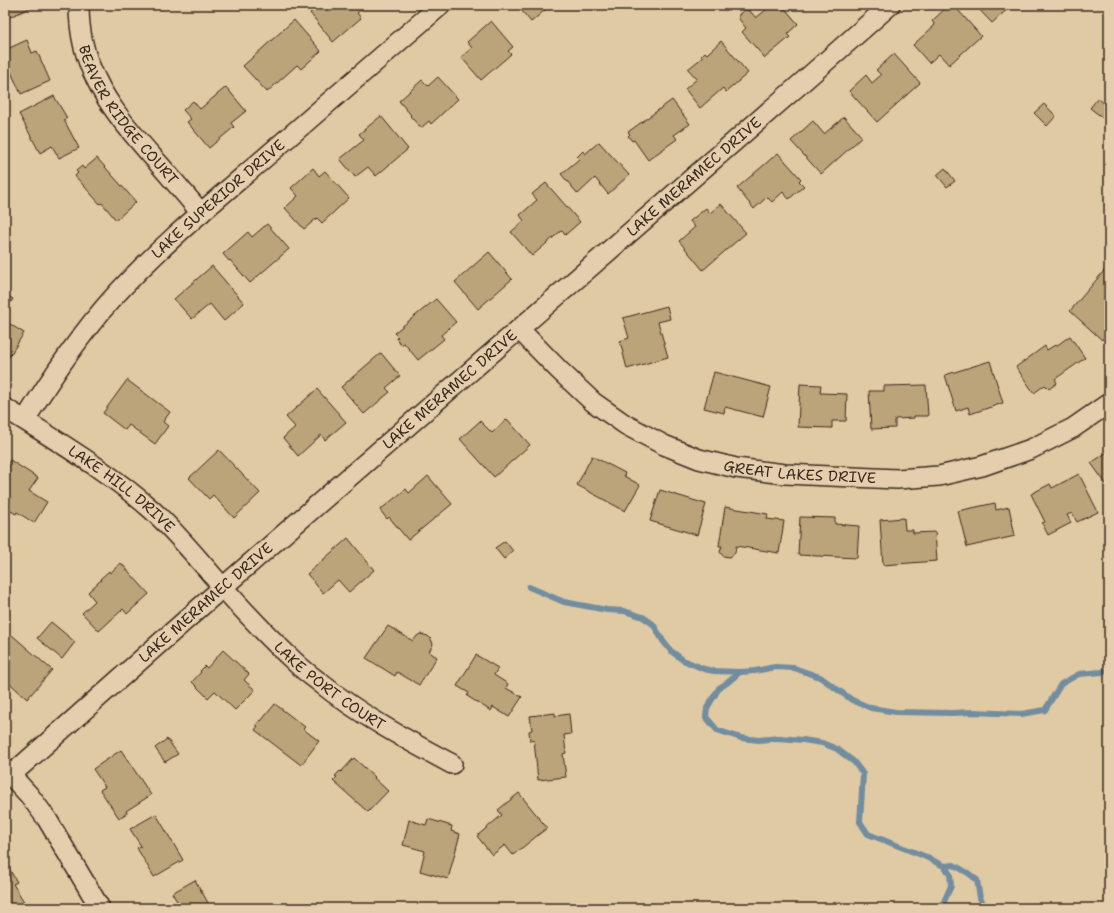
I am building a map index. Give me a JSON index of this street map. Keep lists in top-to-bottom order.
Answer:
{
  "streets": {
    "street": [
      "BEAVER RIDGE COURT",
      "LAKE MERAMEC DRIVE",
      "LAKE SUPERIOR DRIVE",
      "GREAT LAKES DRIVE",
      "LAKE HILL DRIVE",
      "LAKE PORT COURT"
    ]
  },
  "crossings": [
    ["BEAVER RIDGE COURT", "LAKE SUPERIOR DRIVE"],
    ["LAKE MERAMEC DRIVE", "GREAT LAKES DRIVE"],
    ["LAKE MERAMEC DRIVE", "LAKE HILL DRIVE"],
    ["LAKE MERAMEC DRIVE", "LAKE PORT COURT"],
    ["LAKE SUPERIOR DRIVE", "LAKE HILL DRIVE"],
    ["LAKE HILL DRIVE", "LAKE PORT COURT"]
  ]
}
